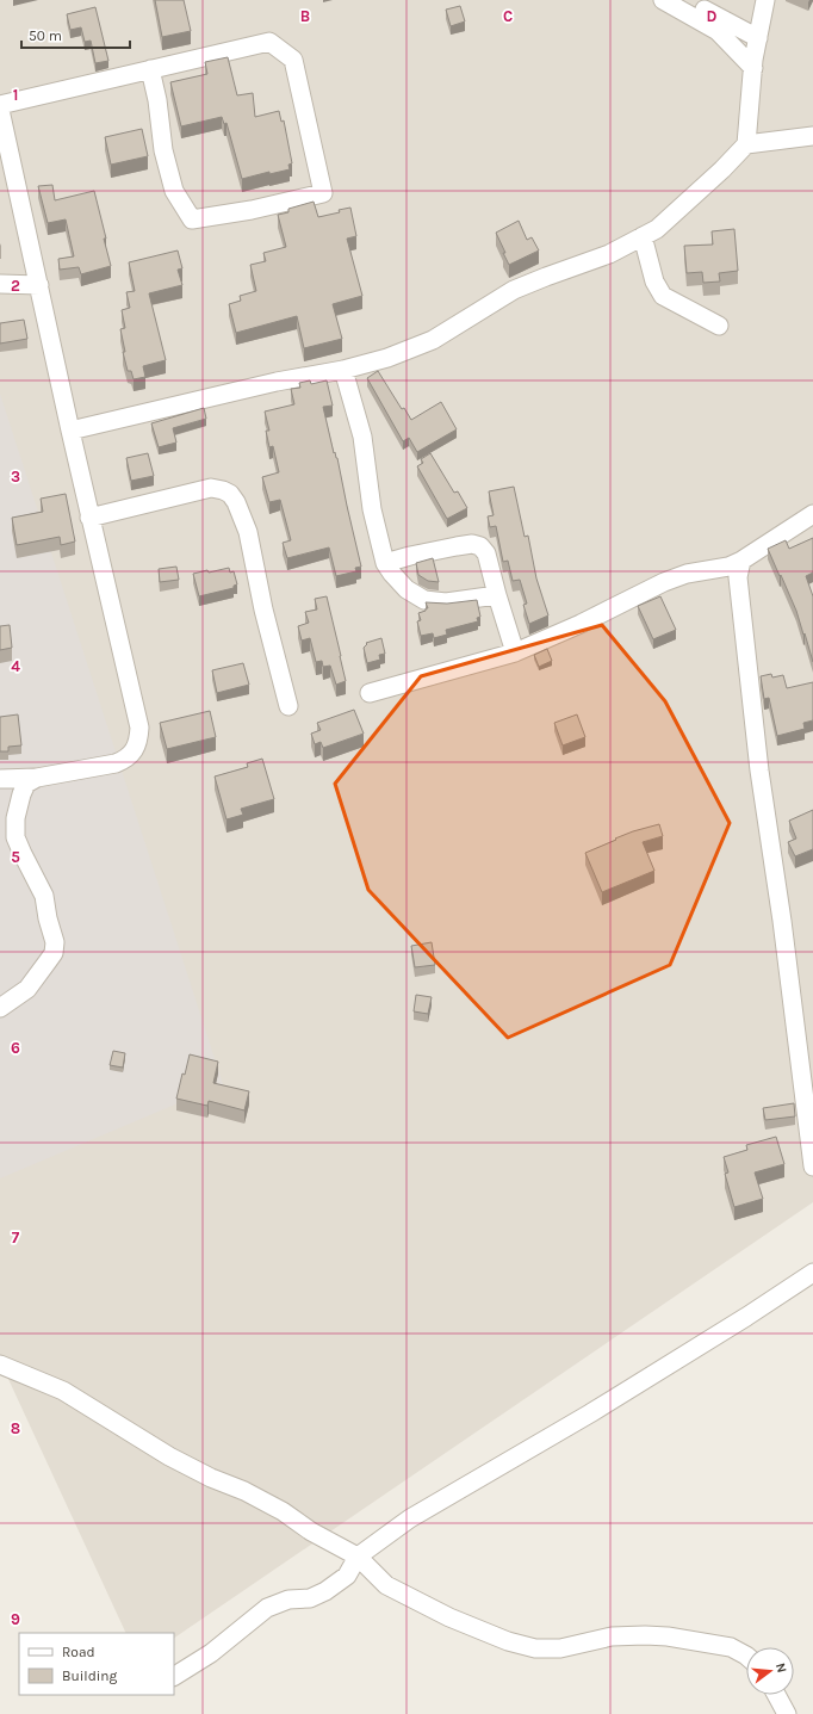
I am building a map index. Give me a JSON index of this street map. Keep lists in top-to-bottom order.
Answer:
{
  "legend": ["Road", "Building"],
  "scale_bar": "50 m",
  "north": "right",
  "grid": {
    "columns": ["B", "C", "D"],
    "rows": [
      "1",
      "2",
      "3",
      "4",
      "5",
      "6",
      "7",
      "8",
      "9"
    ]
  }
}
